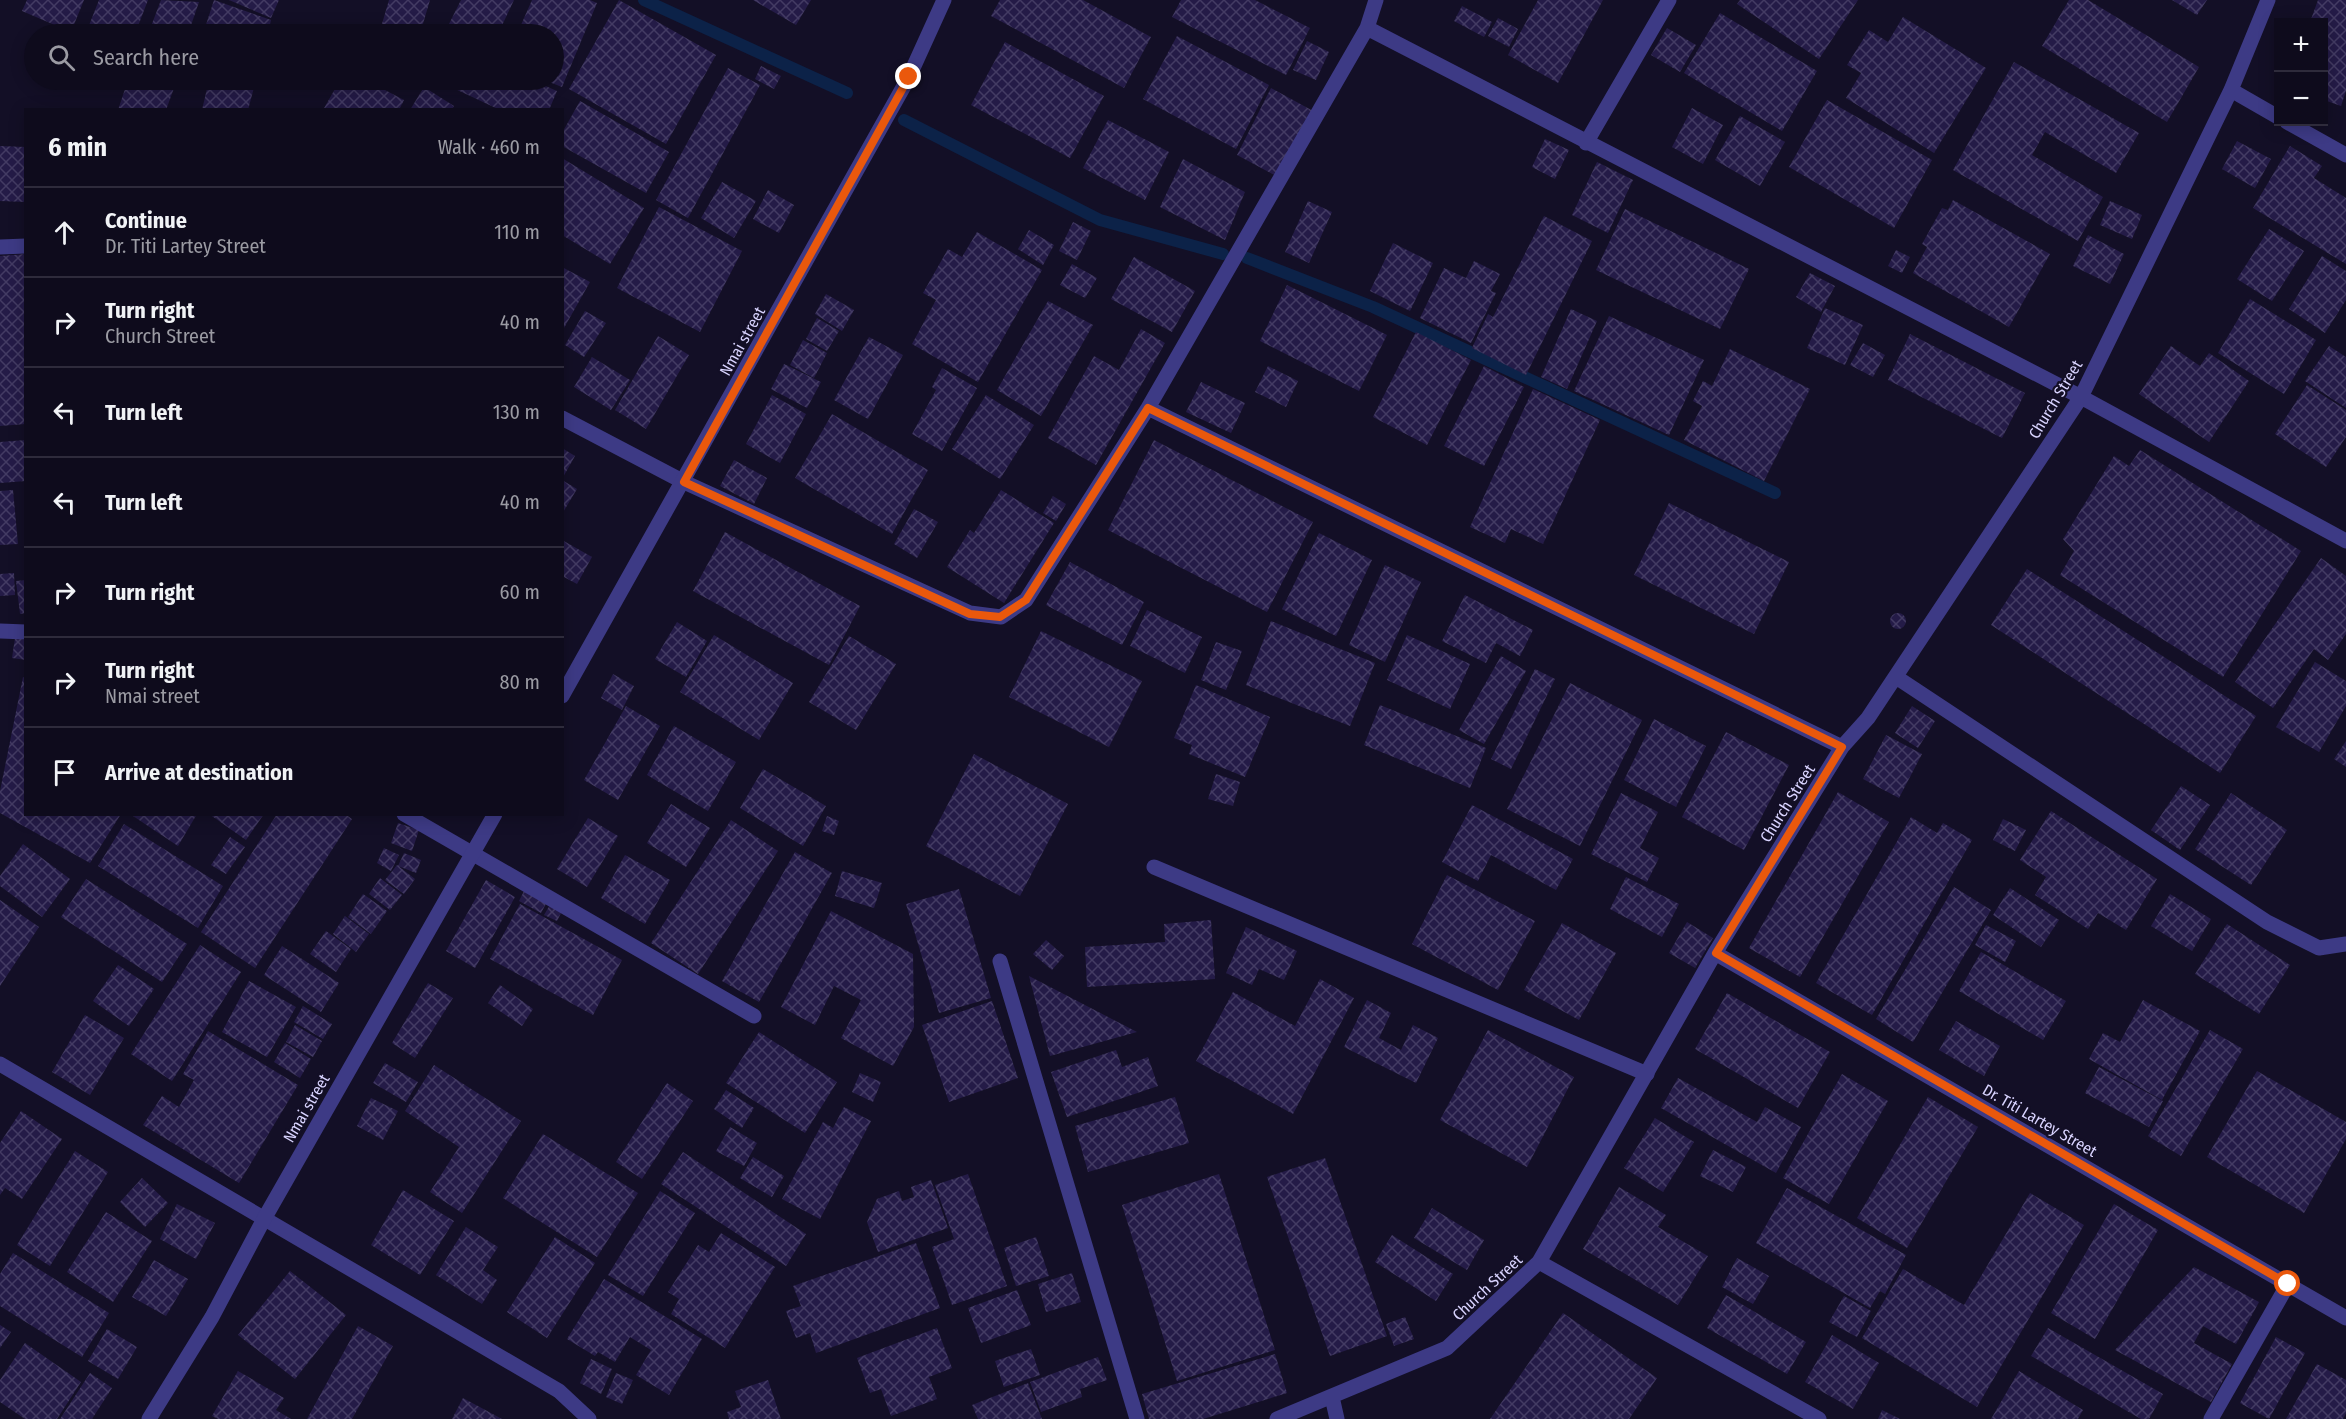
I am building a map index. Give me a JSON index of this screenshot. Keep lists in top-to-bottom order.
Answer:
{
  "streets": {
    "street": ["Nmai street", "Church Street", "Dr. Titi Lartey Street"]
  },
  "crossings": [
    ["Church Street", "Dr. Titi Lartey Street"]
  ],
  "page": {
    "map_buttons": ["+", "−"],
    "search": "Search here",
    "heading": ["6 min", "Walk · 460 m"],
    "list": [
      ["Continue", "Dr. Titi Lartey Street", "110 m"],
      ["Turn right", "Church Street", "40 m"],
      ["Turn left", "130 m"],
      ["Turn left", "40 m"],
      ["Turn right", "60 m"],
      ["Turn right", "Nmai street", "80 m"],
      "Arrive at destination"
    ]
  }
}
